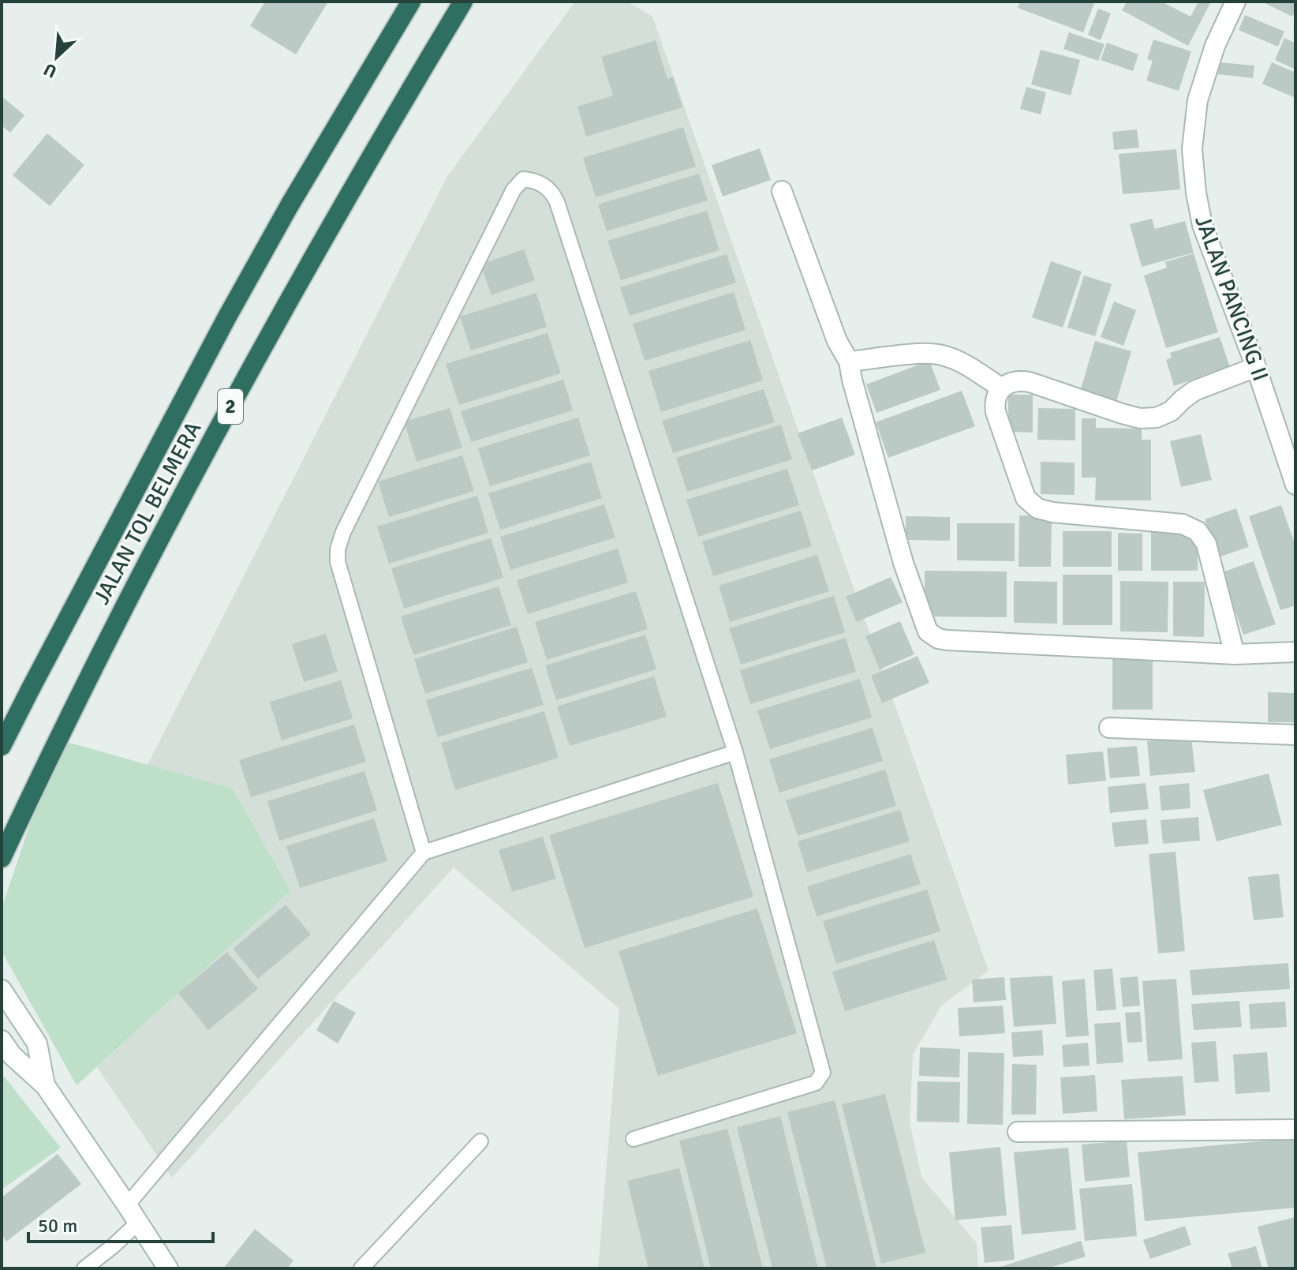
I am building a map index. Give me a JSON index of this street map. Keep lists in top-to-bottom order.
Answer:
{
  "streets": {
    "highway": ["2", "JALAN TOL BELMERA"],
    "street": ["JALAN PANCING II"]
  },
  "scale_bar": "50 m",
  "north": "bottom left"
}
